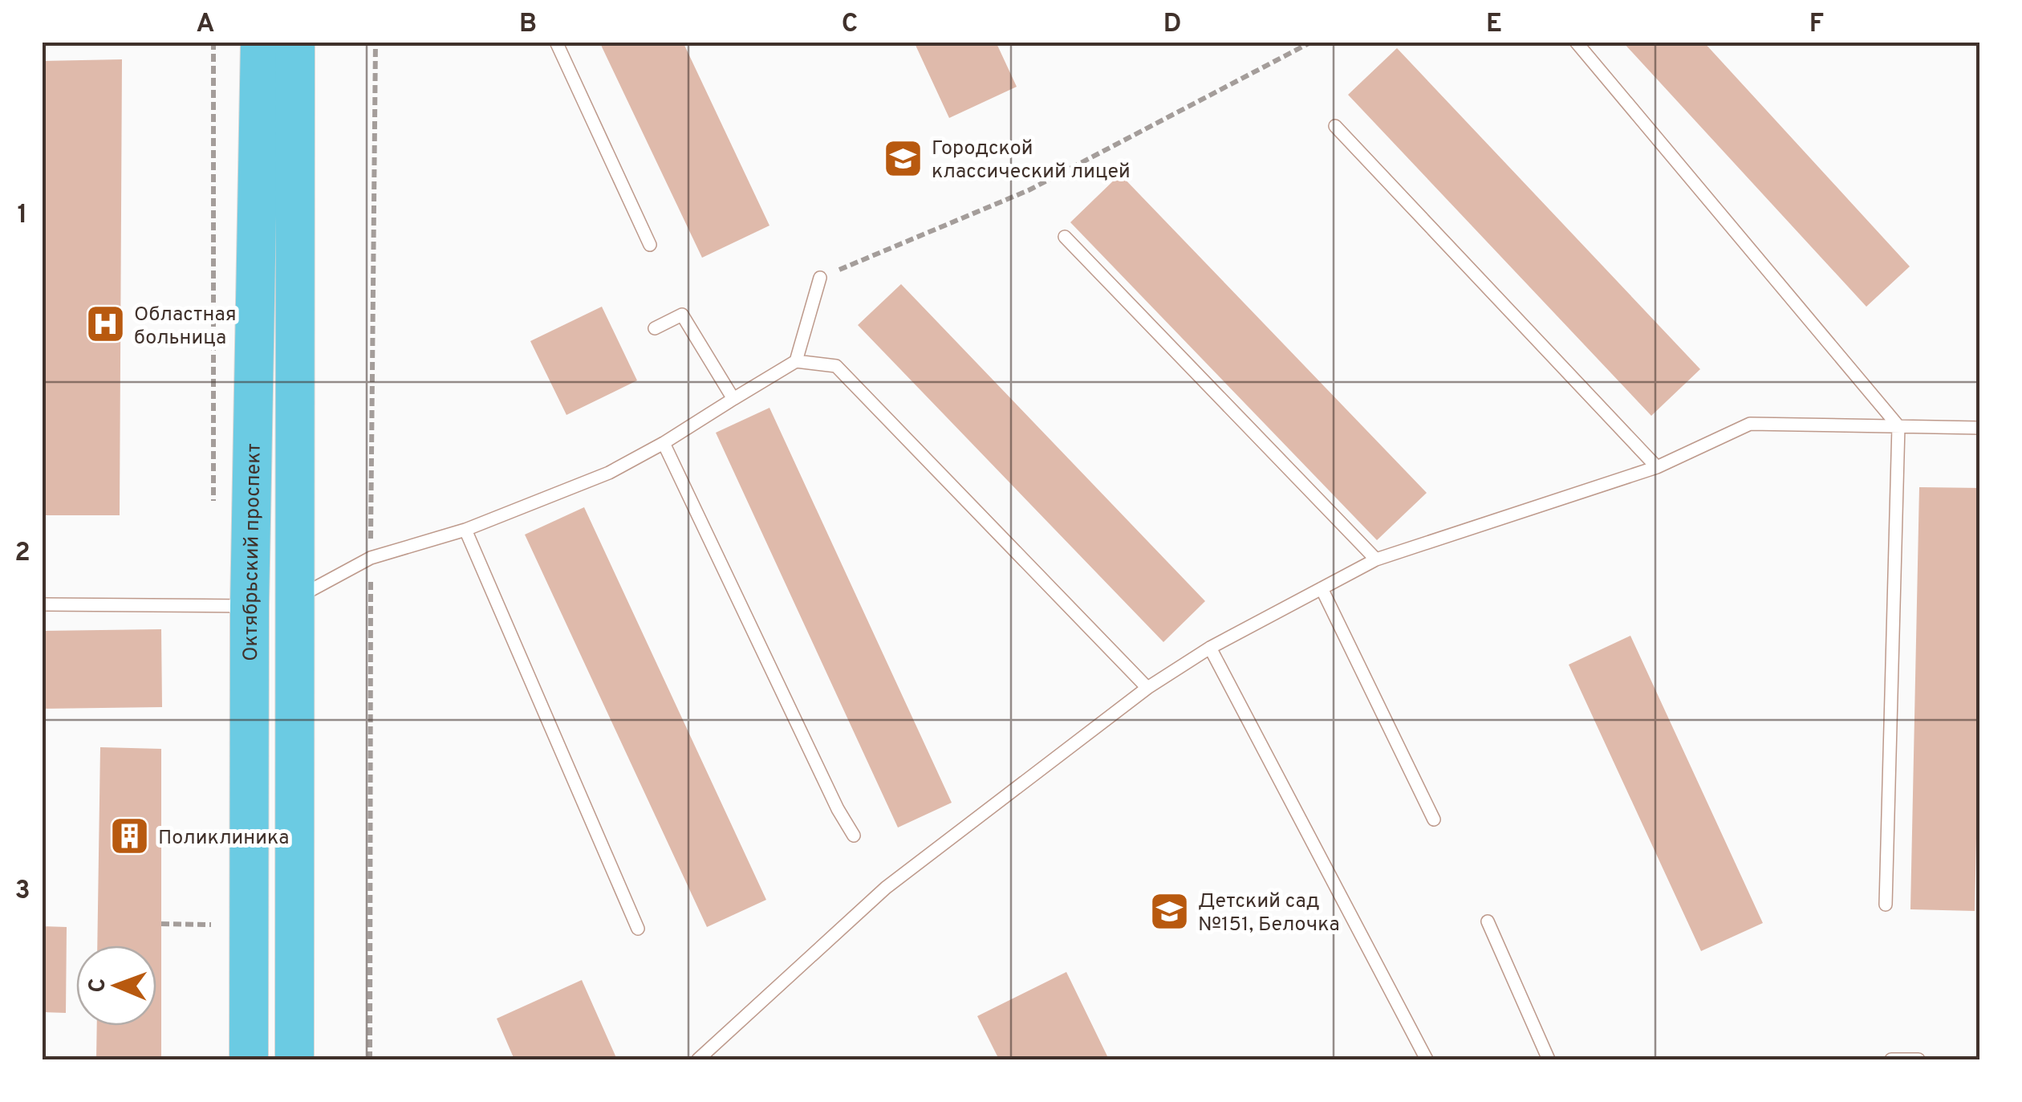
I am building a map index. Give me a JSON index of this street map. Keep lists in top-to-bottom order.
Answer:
{
  "streets": {
    "main road": ["Октябрьский проспект"]
  },
  "places": {
    "school or university": ["Городской классический лицей", "Детский сад №151, Белочка"],
    "hospital": ["Областная больница"],
    "building": ["Поликлиника"]
  },
  "north": "left",
  "grid": {
    "columns": [
      "A",
      "B",
      "C",
      "D",
      "E",
      "F"
    ],
    "rows": ["1", "2", "3"]
  }
}
